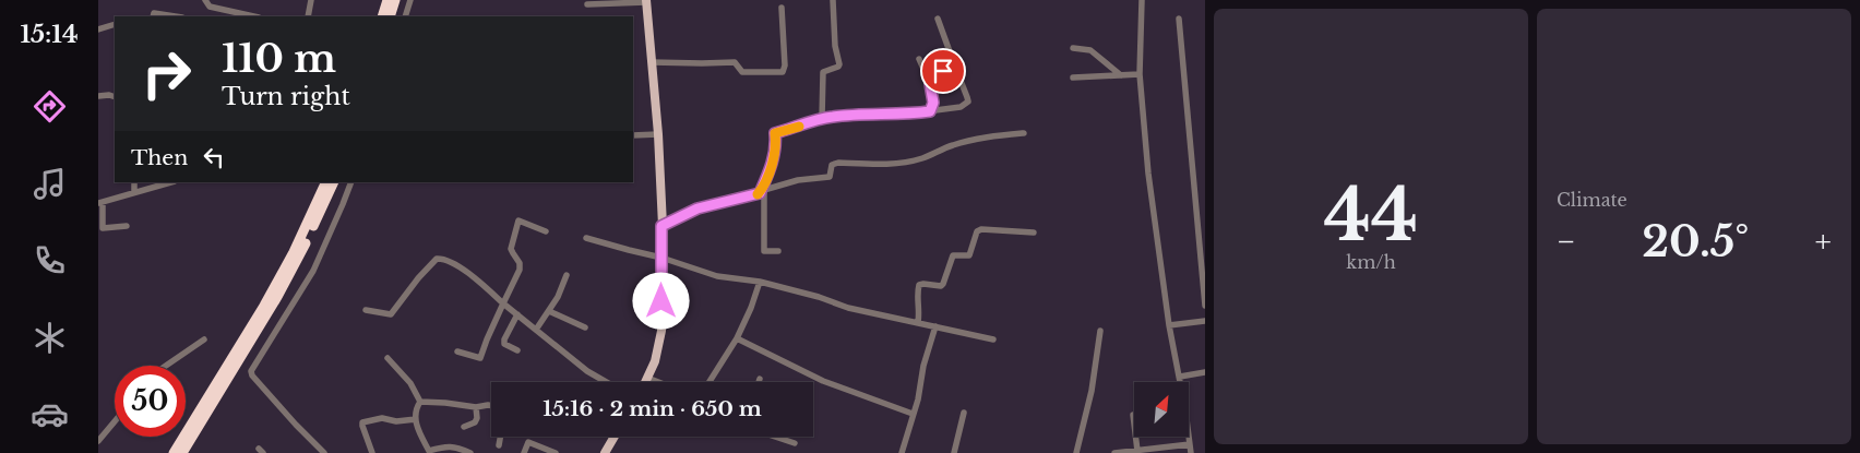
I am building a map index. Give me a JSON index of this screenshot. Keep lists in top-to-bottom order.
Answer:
{
  "north": "top right",
  "page": {
    "tabs": "15:14",
    "tile": [
      ["44", "km/h"],
      "Climate"
    ],
    "turn": ["110 m", "Turn right"],
    "then": "Then",
    "heat": ["−", "20.5°", "+"],
    "limit": "50",
    "trip": "15:16 · 2 min · 650 m"
  }
}
